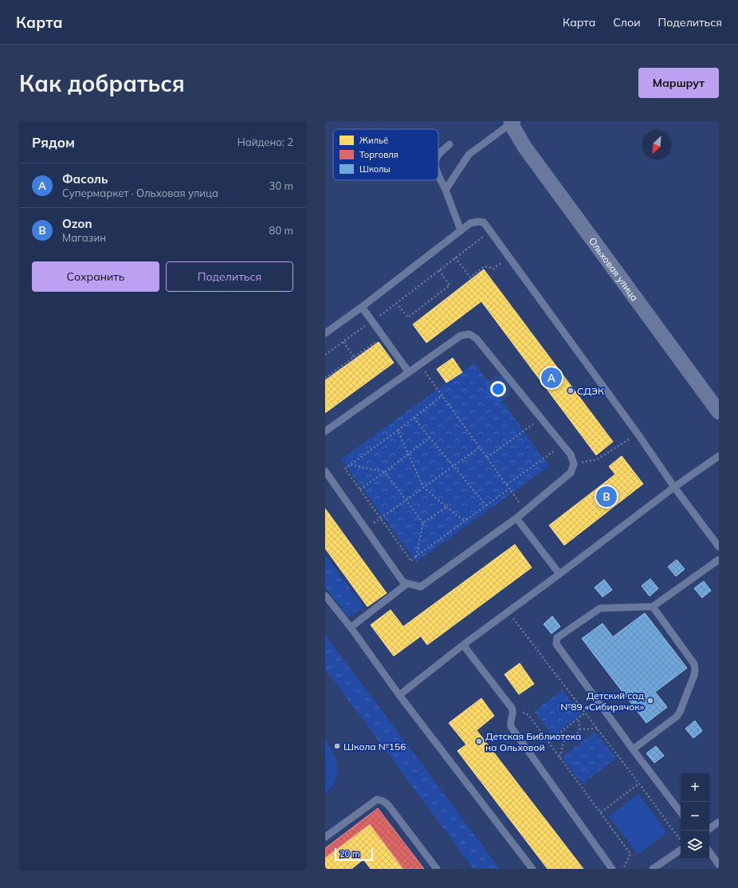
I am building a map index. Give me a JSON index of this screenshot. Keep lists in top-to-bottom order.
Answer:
{
  "streets": {
    "street": ["Ольховая улица"]
  },
  "places": [
    "СДЭК",
    "Детский сад №89 «Сибирячок»",
    "Детская Библиотека на Ольховой",
    "Школа №156"
  ],
  "legend": ["Жильё", "Торговля", "Школы"],
  "scale_bar": "20 m",
  "north": "bottom left",
  "page": {
    "header": "Карта",
    "nav": ["Карта", "Слои", "Поделиться"],
    "buttons": [
      "Маршрут",
      ["Сохранить", "Поделиться"]
    ],
    "title": "Как добраться",
    "heading": ["Рядом", "Найдено: 2"],
    "list": [
      {
        "mark": "A",
        "name": "Фасоль",
        "note": "Супермаркет · Ольховая улица",
        "value": "30 m"
      },
      {
        "mark": "B",
        "name": "Ozon",
        "note": "Магазин",
        "value": "80 m"
      }
    ],
    "pins": ["A", "B"],
    "map_buttons": ["+", "−"],
    "scale": "20 m"
  }
}
